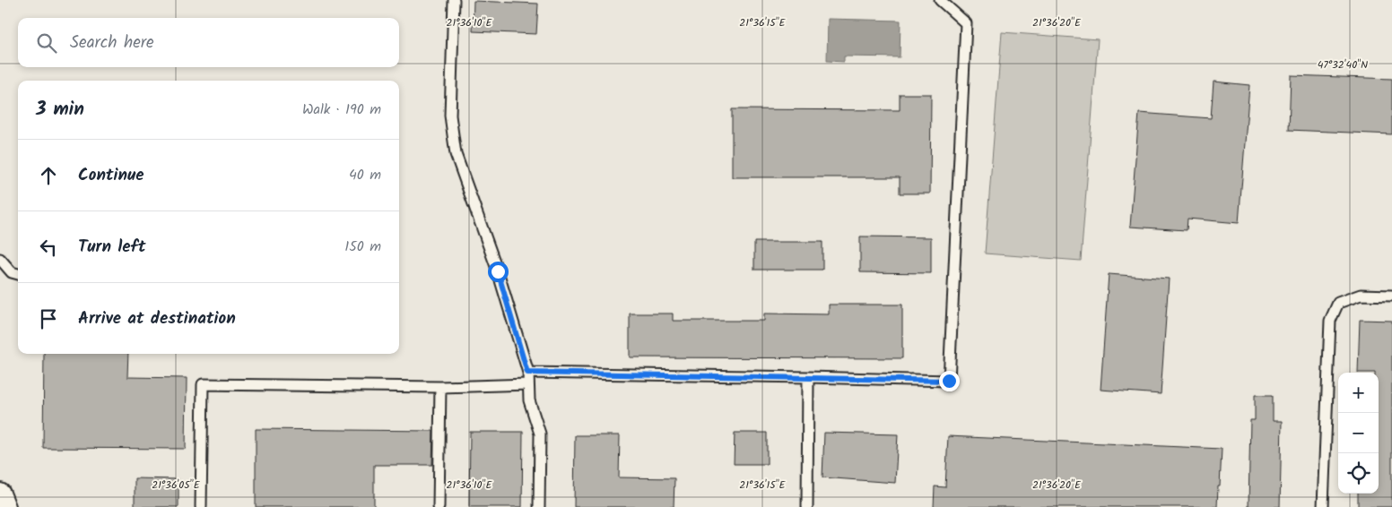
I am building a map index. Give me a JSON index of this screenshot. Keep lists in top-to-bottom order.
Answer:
{
  "page": {
    "search": "Search here",
    "heading": ["3 min", "Walk · 190 m"],
    "list": [
      ["Continue", "40 m"],
      ["Turn left", "150 m"],
      "Arrive at destination"
    ],
    "map_buttons": ["+", "−"]
  },
  "coordinates": [
    "21°36'10\"E",
    "21°36'15\"E",
    "21°36'20\"E",
    "47°32'40\"N",
    "21°36'05\"E"
  ]
}
